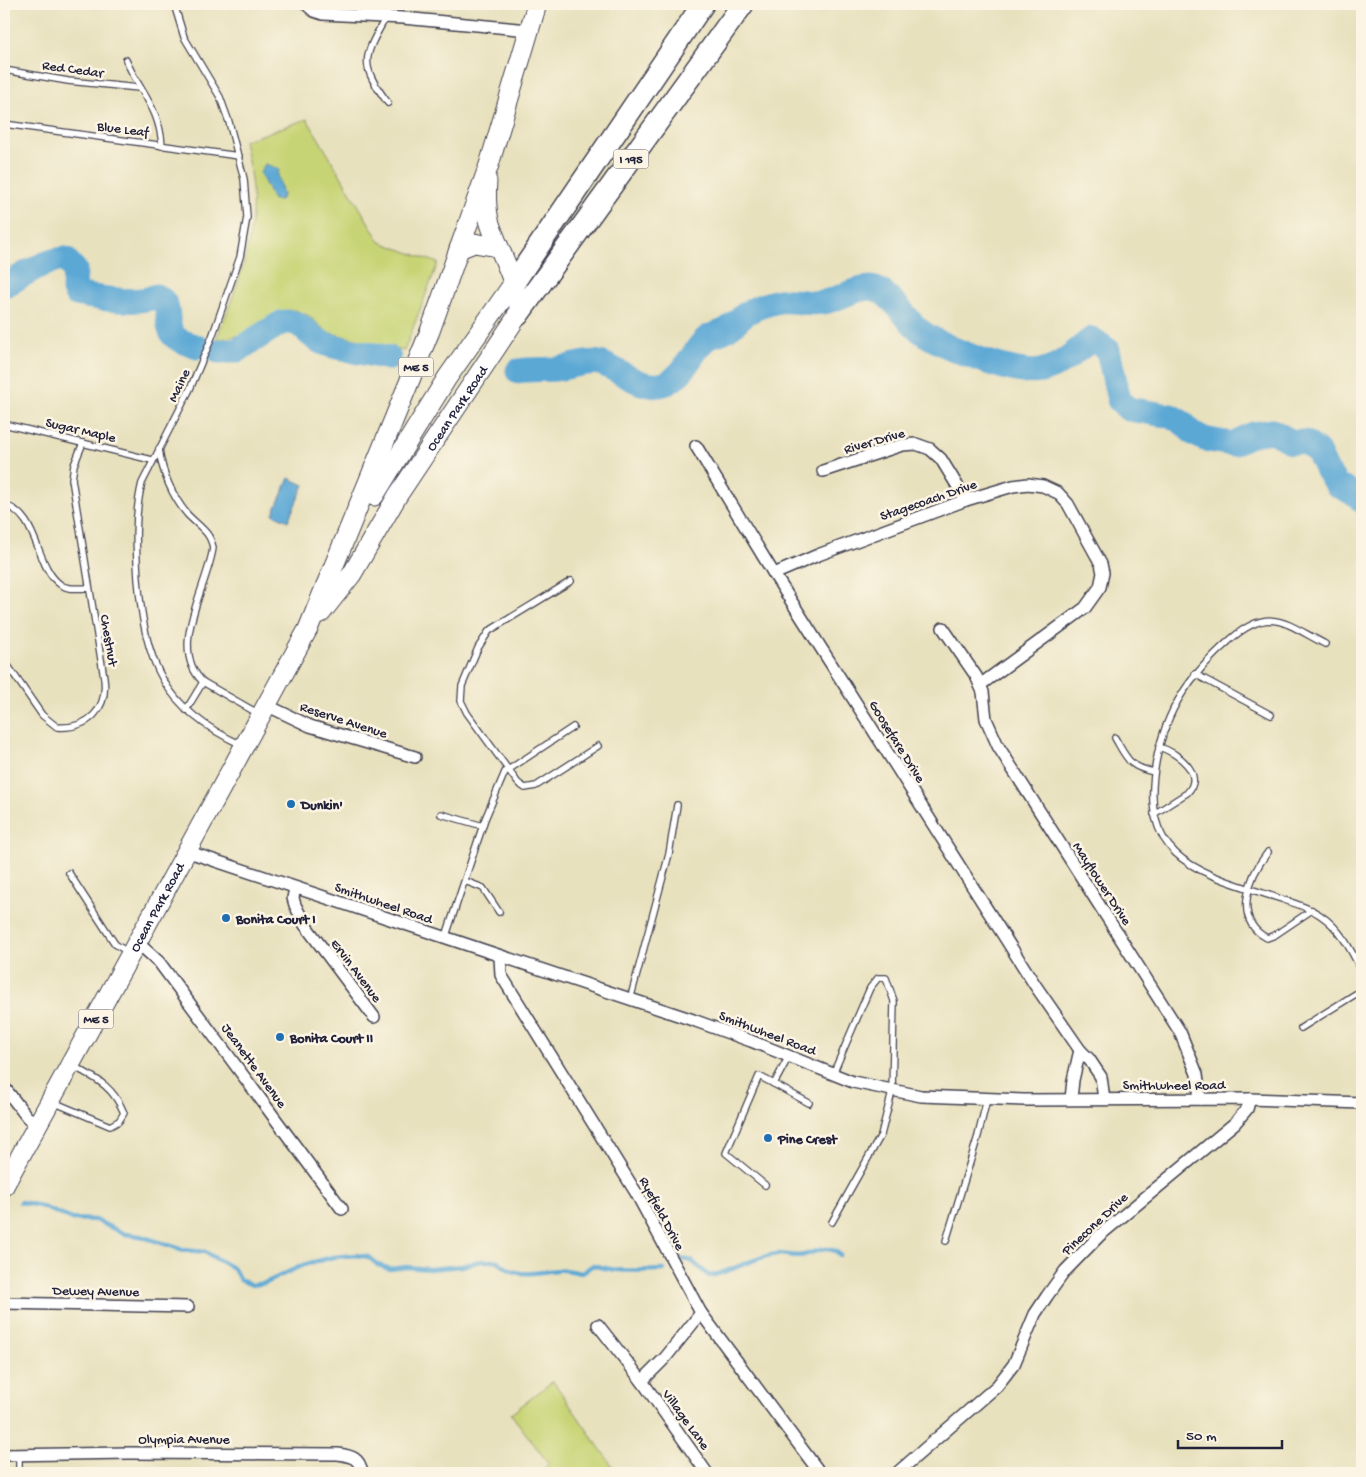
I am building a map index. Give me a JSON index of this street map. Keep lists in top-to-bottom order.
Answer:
{
  "streets": {
    "highway": ["I 195"],
    "main road": ["ME 5", "Ocean Park Road"],
    "street": [
      "River Drive",
      "Stagecoach Drive",
      "Reserve Avenue",
      "Goosefare Drive",
      "Mayflower Drive",
      "Smithwheel Road",
      "Ervin Avenue",
      "Jeanette Avenue",
      "Ryefield Drive",
      "Pinecone Drive",
      "Dewey Avenue",
      "Village Lane",
      "Olympia Avenue"
    ],
    "lane": [
      "Red Cedar",
      "Blue Leaf",
      "Maine",
      "Sugar Maple",
      "Chestnut"
    ]
  },
  "crossings": [
    ["Blue Leaf", "Maine"],
    ["I 195", "Ocean Park Road"],
    ["Maine", "Ocean Park Road"],
    ["Maine", "Sugar Maple"],
    ["Ocean Park Road", "Reserve Avenue"],
    ["Ocean Park Road", "Smithwheel Road"],
    ["Ocean Park Road", "Jeanette Avenue"],
    ["Sugar Maple", "Chestnut"],
    ["River Drive", "Stagecoach Drive"],
    ["Stagecoach Drive", "Goosefare Drive"],
    ["Stagecoach Drive", "Mayflower Drive"],
    ["Goosefare Drive", "Smithwheel Road"],
    ["Mayflower Drive", "Smithwheel Road"],
    ["Smithwheel Road", "Ervin Avenue"],
    ["Smithwheel Road", "Ryefield Drive"],
    ["Smithwheel Road", "Pinecone Drive"]
  ],
  "places": [
    "Dunkin'",
    "Bonita Court I",
    "Bonita Court II",
    "Pine Crest"
  ],
  "scale_bar": "50 m"
}
